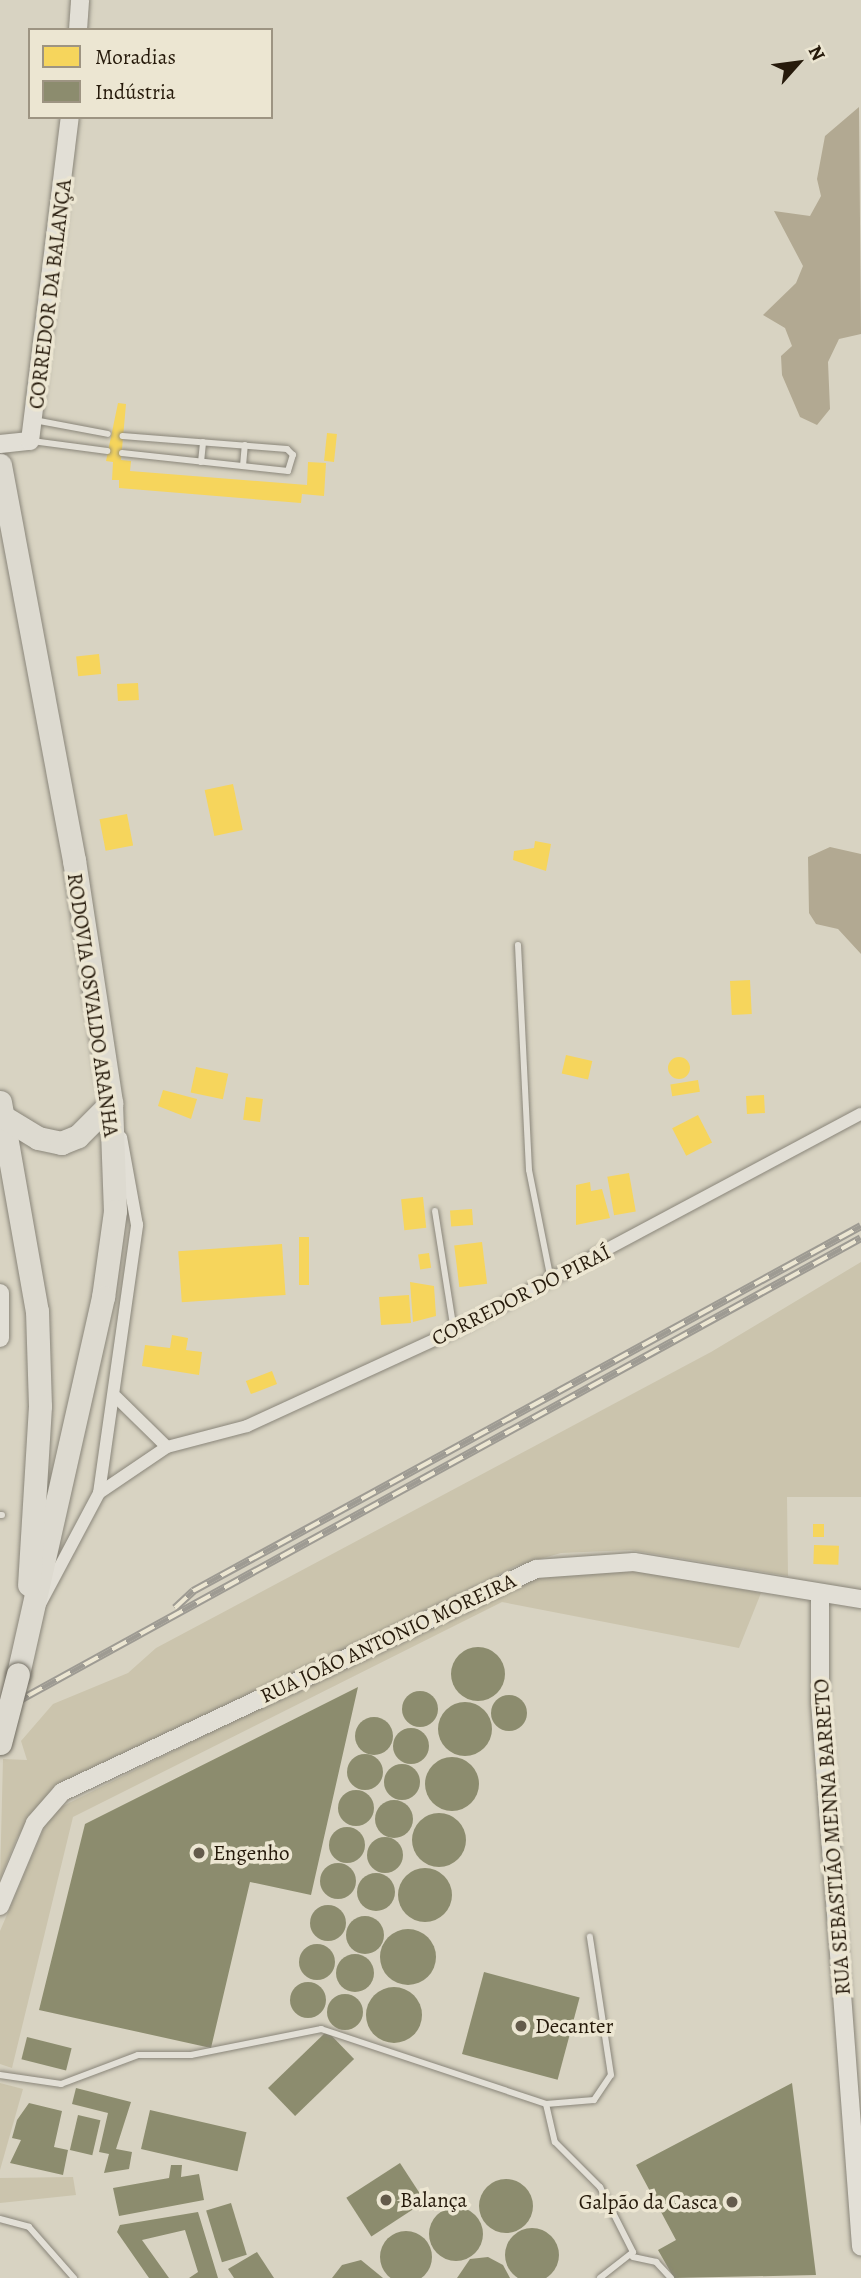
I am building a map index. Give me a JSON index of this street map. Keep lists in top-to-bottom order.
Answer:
{
  "streets": {
    "highway": ["RODOVIA OSVALDO ARANHA"],
    "main road": ["CORREDOR DA BALANÇA", "RUA JOÃO ANTONIO MOREIRA", "RUA SEBASTIÃO MENNA BARRETO"],
    "street": ["CORREDOR DO PIRAÍ"]
  },
  "crossings": [
    ["RUA JOÃO ANTONIO MOREIRA", "RUA SEBASTIÃO MENNA BARRETO"]
  ],
  "places": [
    "Engenho",
    "Decanter",
    "Balança",
    "Galpão da Casca"
  ],
  "legend": ["Moradias", "Indústria"],
  "north": "top right"
}
